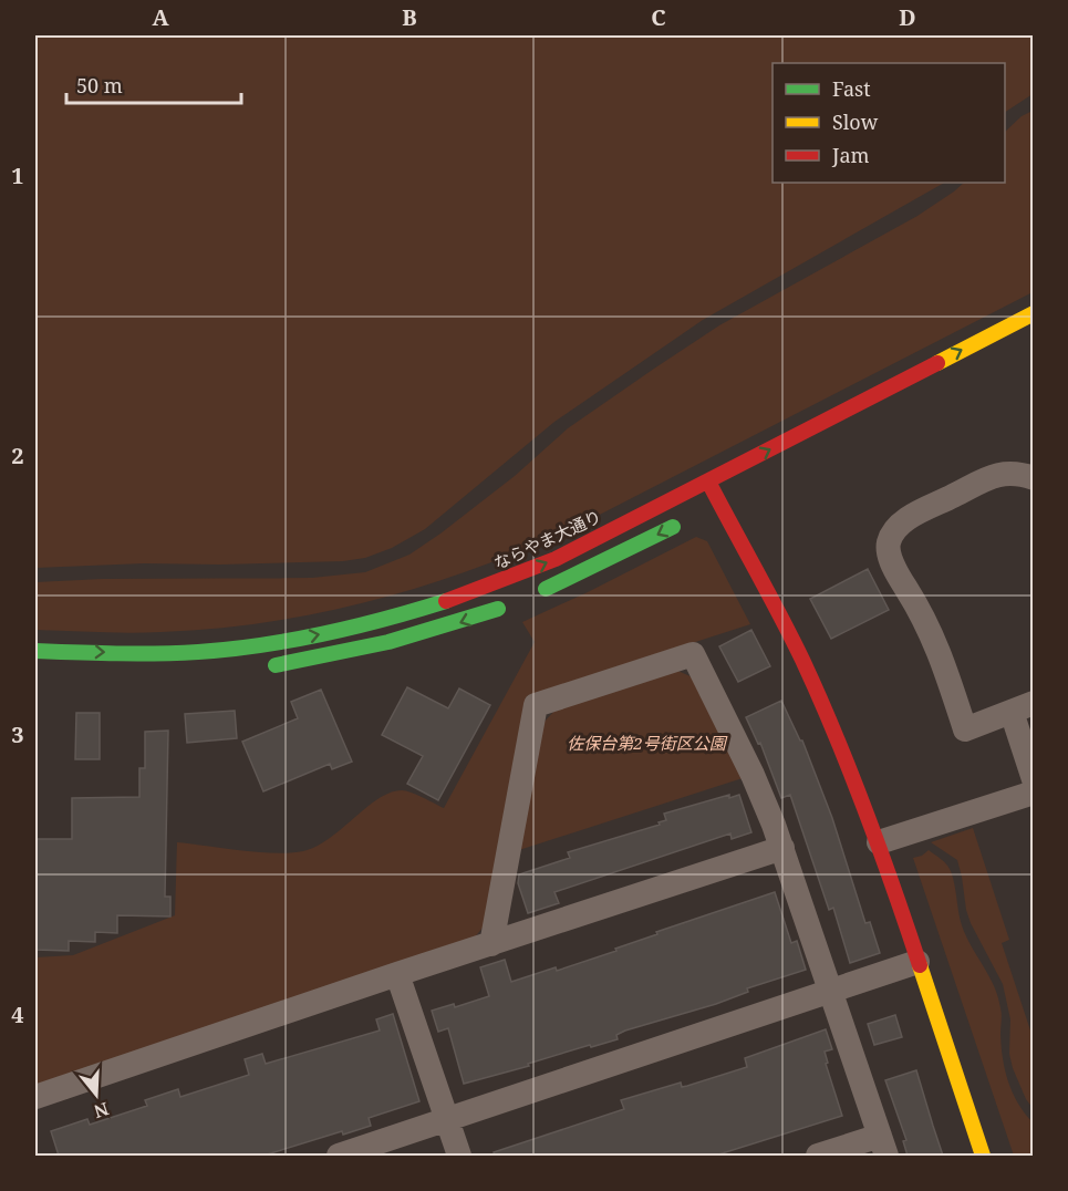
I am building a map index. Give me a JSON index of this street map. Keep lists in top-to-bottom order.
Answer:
{
  "streets": {
    "street": ["ならやま大通り"]
  },
  "parks": ["佐保台第2号街区公園"],
  "legend": ["Fast", "Slow", "Jam"],
  "scale_bar": "50 m",
  "north": "bottom",
  "grid": {
    "columns": [
      "A",
      "B",
      "C",
      "D"
    ],
    "rows": [
      "1",
      "2",
      "3",
      "4"
    ]
  }
}
